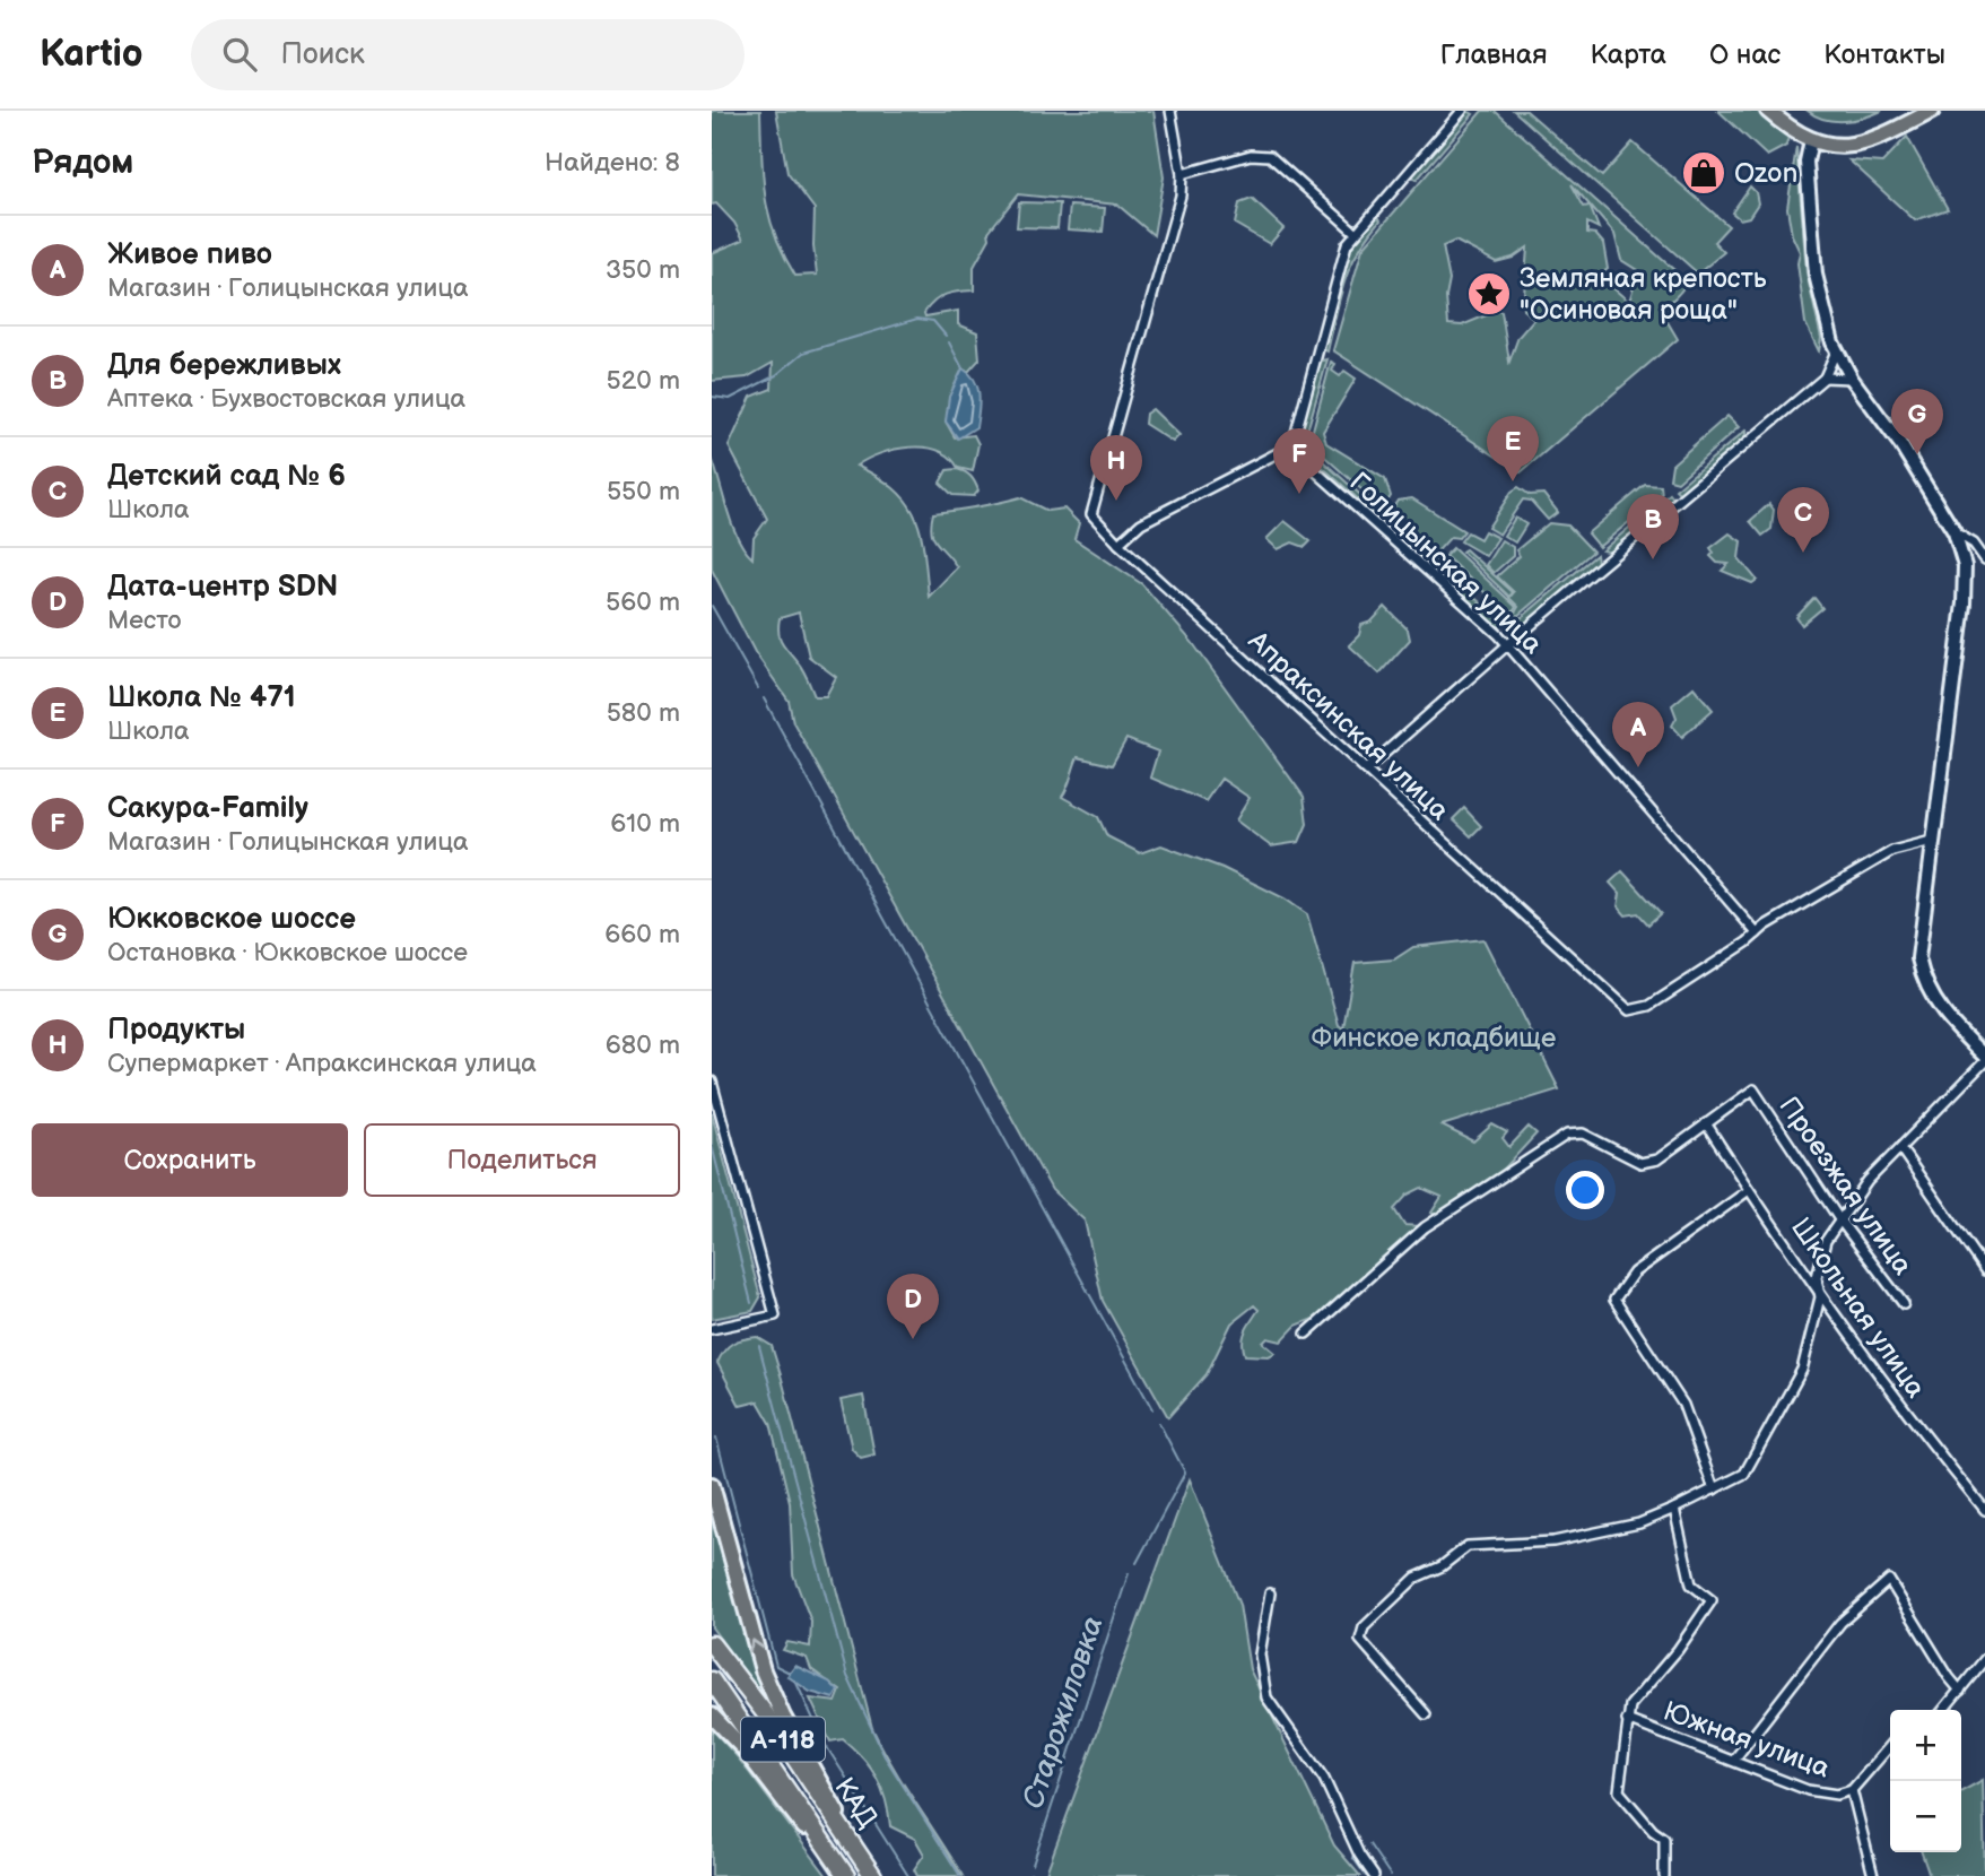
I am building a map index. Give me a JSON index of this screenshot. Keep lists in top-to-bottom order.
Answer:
{
  "streets": {
    "highway": ["А-118", "КАД"],
    "street": [
      "Голицынская улица",
      "Апраксинская улица",
      "Проезжая улица",
      "Школьная улица",
      "Южная улица"
    ]
  },
  "crossings": [
    ["Голицынская улица", "Апраксинская улица"],
    ["Проезжая улица", "Школьная улица"]
  ],
  "water": ["Старожиловка"],
  "parks": ["Финское кладбище"],
  "places": {
    "shop": ["Ozon"],
    "place": ["Земляная крепость \"Осиновая роща\""]
  },
  "page": {
    "header": "Kartio",
    "search": "Поиск",
    "nav": [
      "Главная",
      "Карта",
      "О нас",
      "Контакты"
    ],
    "heading": ["Рядом", "Найдено: 8"],
    "list": [
      {
        "mark": "A",
        "name": "Живое пиво",
        "note": "Магазин · Голицынская улица",
        "value": "350 m"
      },
      {
        "mark": "B",
        "name": "Для бережливых",
        "note": "Аптека · Бухвостовская улица",
        "value": "520 m"
      },
      {
        "mark": "C",
        "name": "Детский сад № 6",
        "note": "Школа",
        "value": "550 m"
      },
      {
        "mark": "D",
        "name": "Дата-центр SDN",
        "note": "Место",
        "value": "560 m"
      },
      {
        "mark": "E",
        "name": "Школа № 471",
        "note": "Школа",
        "value": "580 m"
      },
      {
        "mark": "F",
        "name": "Сакура-Family",
        "note": "Магазин · Голицынская улица",
        "value": "610 m"
      },
      {
        "mark": "G",
        "name": "Юкковское шоссе",
        "note": "Остановка · Юкковское шоссе",
        "value": "660 m"
      },
      {
        "mark": "H",
        "name": "Продукты",
        "note": "Супермаркет · Апраксинская улица",
        "value": "680 m"
      }
    ],
    "pins": [
      "G",
      "E",
      "F",
      "H",
      "C",
      "B",
      "A",
      "D"
    ],
    "buttons": ["Сохранить", "Поделиться"],
    "map_buttons": ["+", "−"]
  }
}
